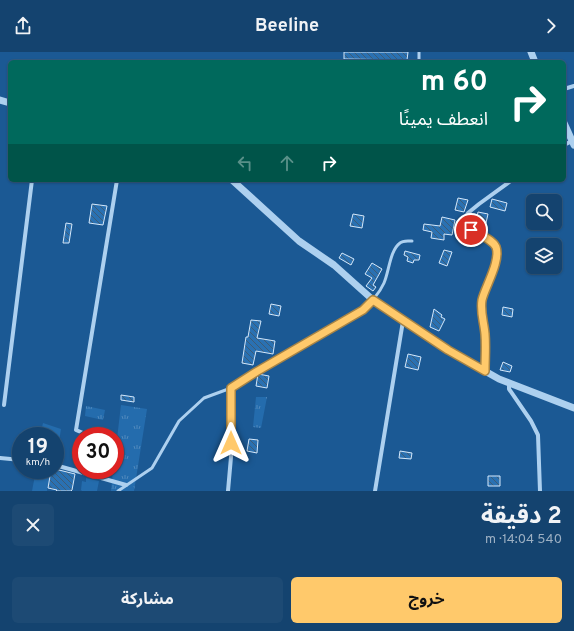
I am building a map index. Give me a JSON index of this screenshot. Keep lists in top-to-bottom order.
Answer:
{
  "page": {
    "header": "Beeline",
    "turn": ["60 m", "انعطف يمينًا"],
    "speed": "19 km/h",
    "limit": "30",
    "heading": ["2 دقيقة", "540 m · 14:04"],
    "buttons": ["خروج", "مشاركة"]
  }
}
